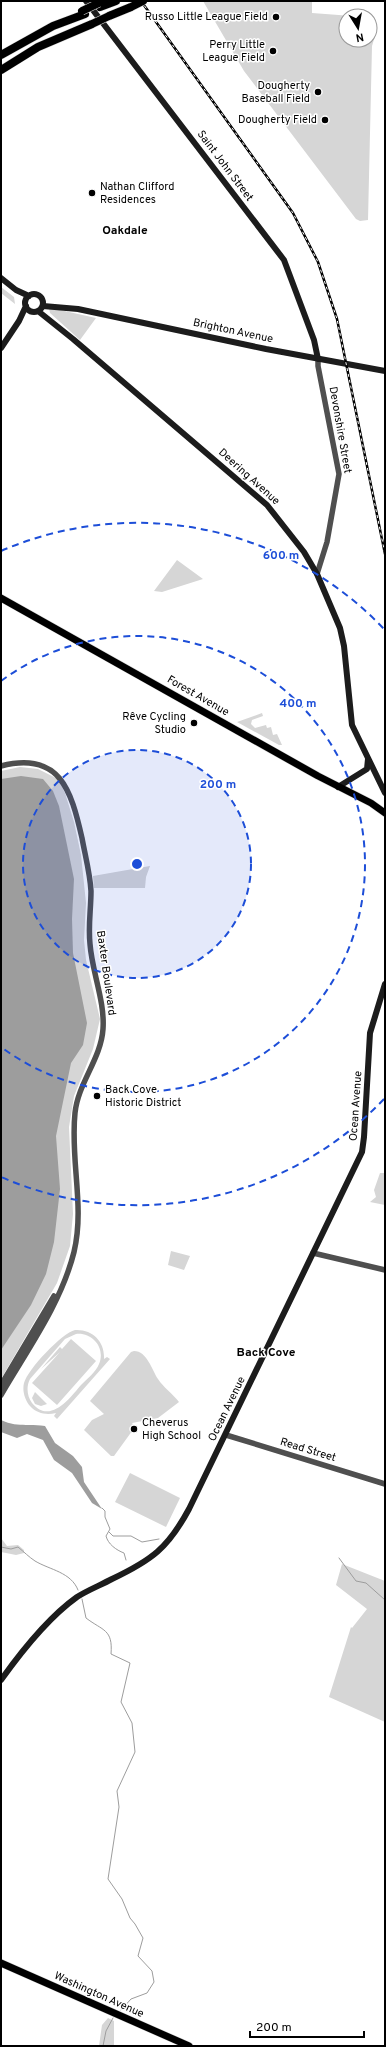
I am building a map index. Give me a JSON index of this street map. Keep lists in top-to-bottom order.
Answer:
{
  "streets": {
    "main road": [
      "Saint John Street",
      "Brighton Avenue",
      "Deering Avenue",
      "Forest Avenue",
      "Ocean Avenue",
      "Washington Avenue"
    ],
    "street": ["Devonshire Street", "Baxter Boulevard", "Read Street"]
  },
  "crossings": [
    ["Saint John Street", "Brighton Avenue"],
    ["Saint John Street", "Devonshire Street"],
    ["Brighton Avenue", "Devonshire Street"],
    ["Brighton Avenue", "Deering Avenue"],
    ["Devonshire Street", "Deering Avenue"],
    ["Ocean Avenue", "Read Street"]
  ],
  "districts": ["Oakdale", "Back Cove"],
  "places": [
    "Russo Little League Field",
    "Perry Little League Field",
    "Dougherty Baseball Field",
    "Dougherty Field",
    "Nathan Clifford Residences",
    "Rêve Cycling Studio",
    "Back Cove Historic District",
    "Cheverus High School"
  ],
  "scale_bar": "200 m",
  "north": "bottom",
  "rings": ["600 m", "400 m", "200 m"]
}
